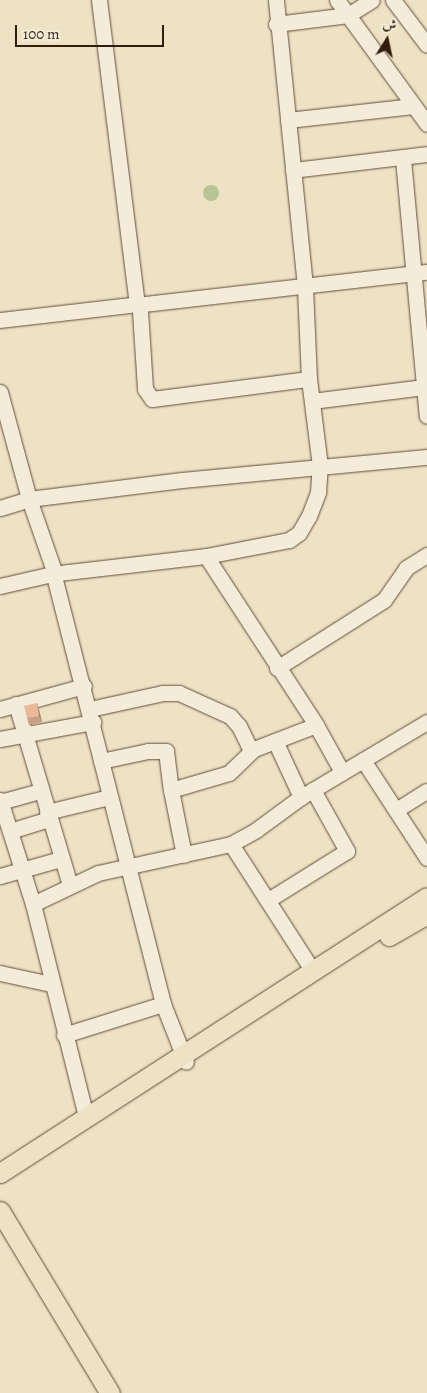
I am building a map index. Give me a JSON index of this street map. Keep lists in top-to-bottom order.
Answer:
{
  "scale_bar": "100 m",
  "north": "top"
}
